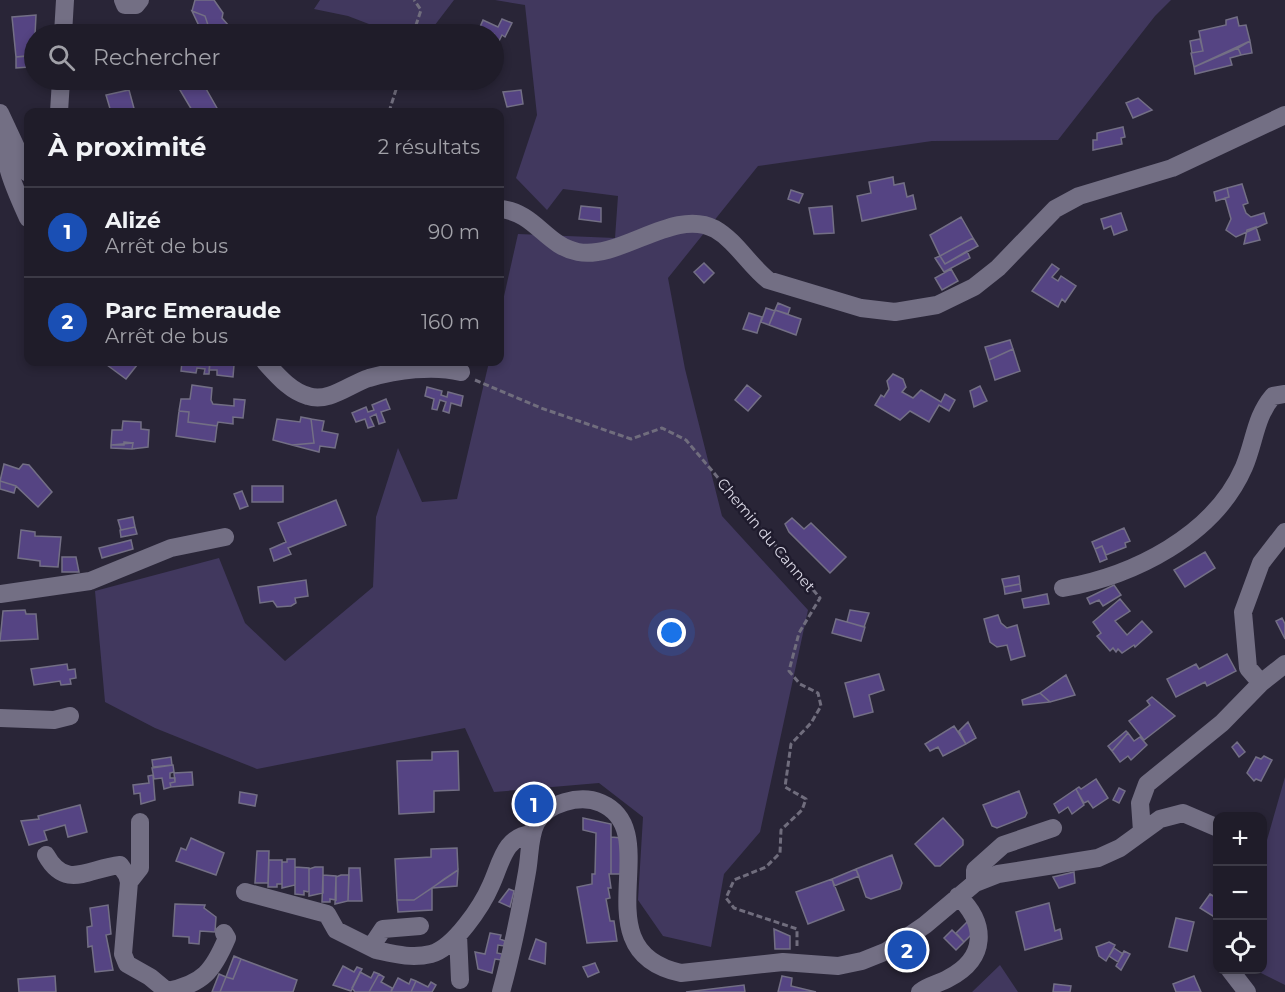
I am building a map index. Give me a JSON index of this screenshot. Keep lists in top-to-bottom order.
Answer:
{
  "streets": {
    "path": ["Chemin du Cannet"]
  },
  "page": {
    "search": "Rechercher",
    "heading": ["À proximité", "2 résultats"],
    "list": [
      {
        "mark": "1",
        "name": "Alizé",
        "note": "Arrêt de bus",
        "value": "90 m"
      },
      {
        "mark": "2",
        "name": "Parc Emeraude",
        "note": "Arrêt de bus",
        "value": "160 m"
      }
    ],
    "pins": ["1", "2"],
    "map_buttons": ["+", "−"]
  }
}
